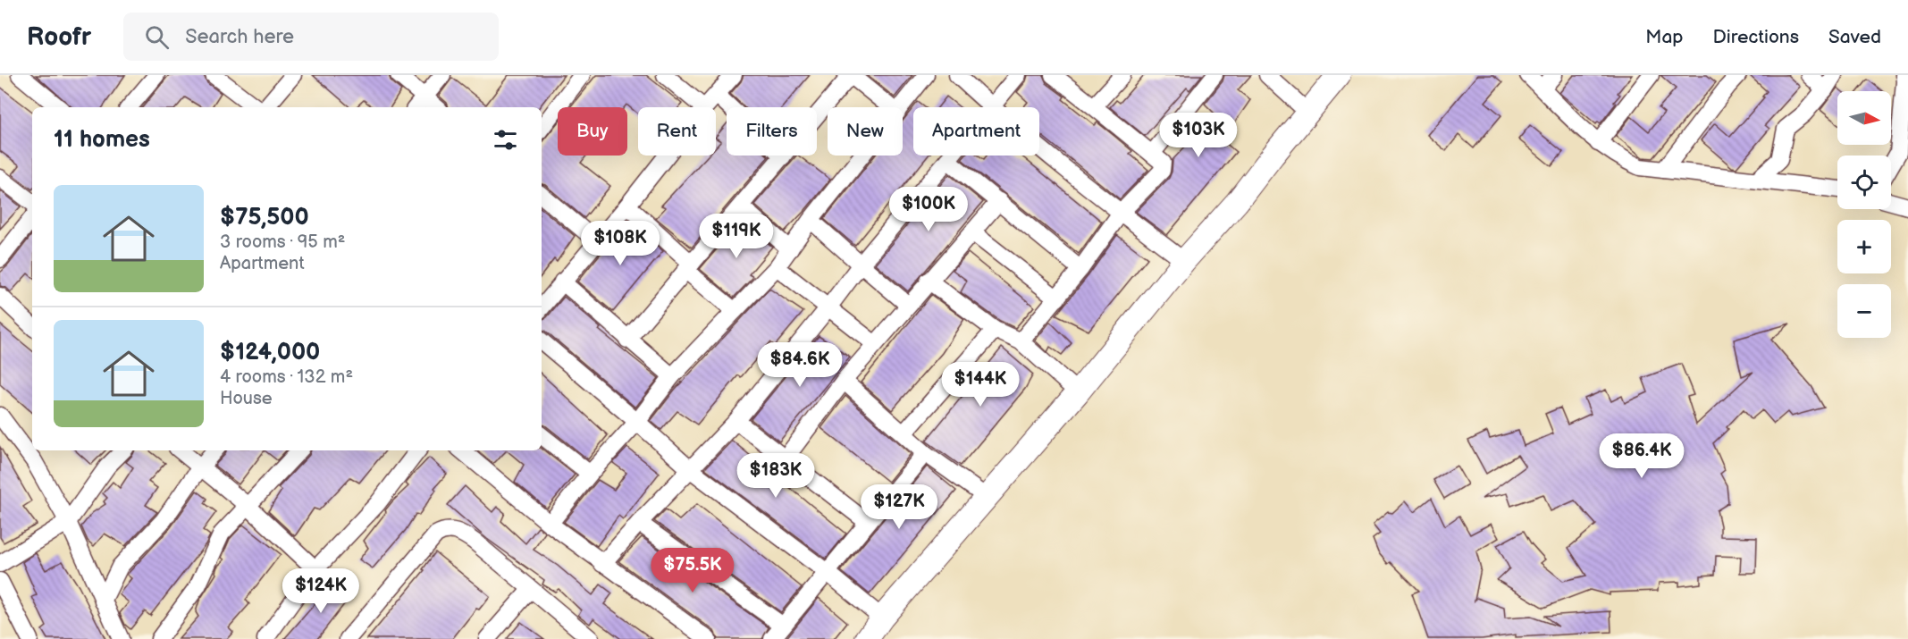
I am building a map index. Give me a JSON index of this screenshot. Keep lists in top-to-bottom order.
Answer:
{
  "north": "right",
  "page": {
    "header": "Roofr",
    "search": "Search here",
    "nav": ["Map", "Directions", "Saved"],
    "map_buttons": ["+", "−"],
    "chip": [
      "Buy",
      "Rent",
      "Filters",
      "New",
      "Apartment"
    ],
    "heading": "11 homes",
    "price": [
      "$103K",
      "$100K",
      "$119K",
      "$108K",
      "$84.6K",
      "$144K",
      "$86.4K",
      "$183K",
      "$127K",
      "$75.5K",
      "$124K"
    ],
    "list": [
      {
        "name": "$75,500",
        "note": "3 rooms · 95 m² · Apartment"
      },
      {
        "name": "$124,000",
        "note": "4 rooms · 132 m² · House"
      }
    ]
  }
}
